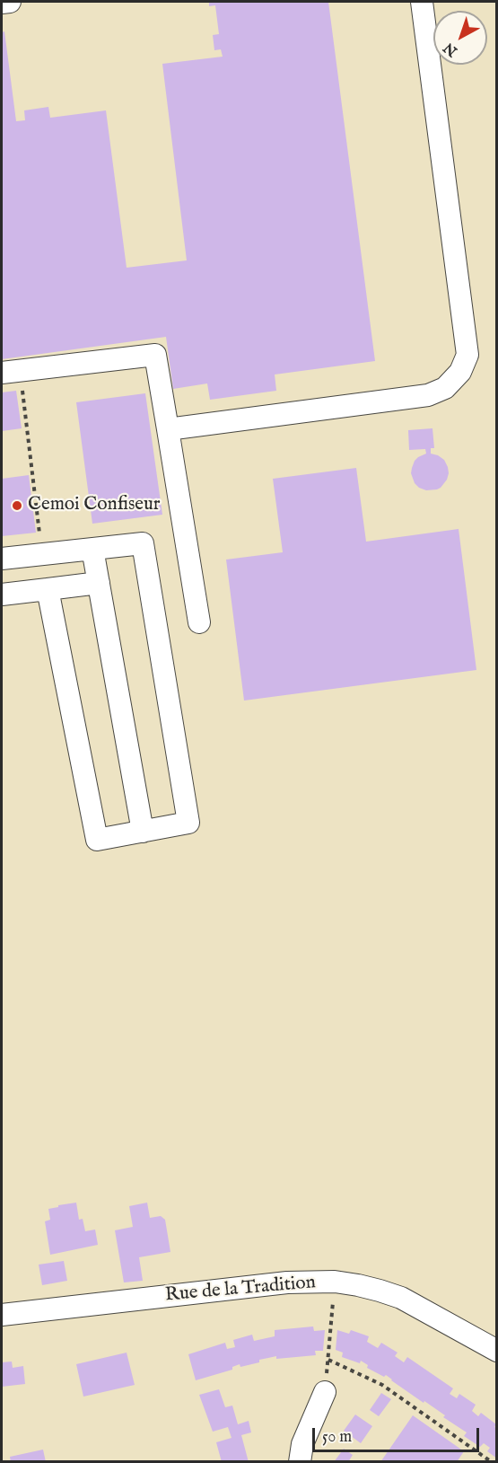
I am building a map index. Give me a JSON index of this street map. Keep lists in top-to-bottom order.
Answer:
{
  "streets": {
    "street": ["Rue de la Tradition"]
  },
  "places": ["Cemoi Confiseur"],
  "scale_bar": "50 m",
  "north": "bottom left"
}
